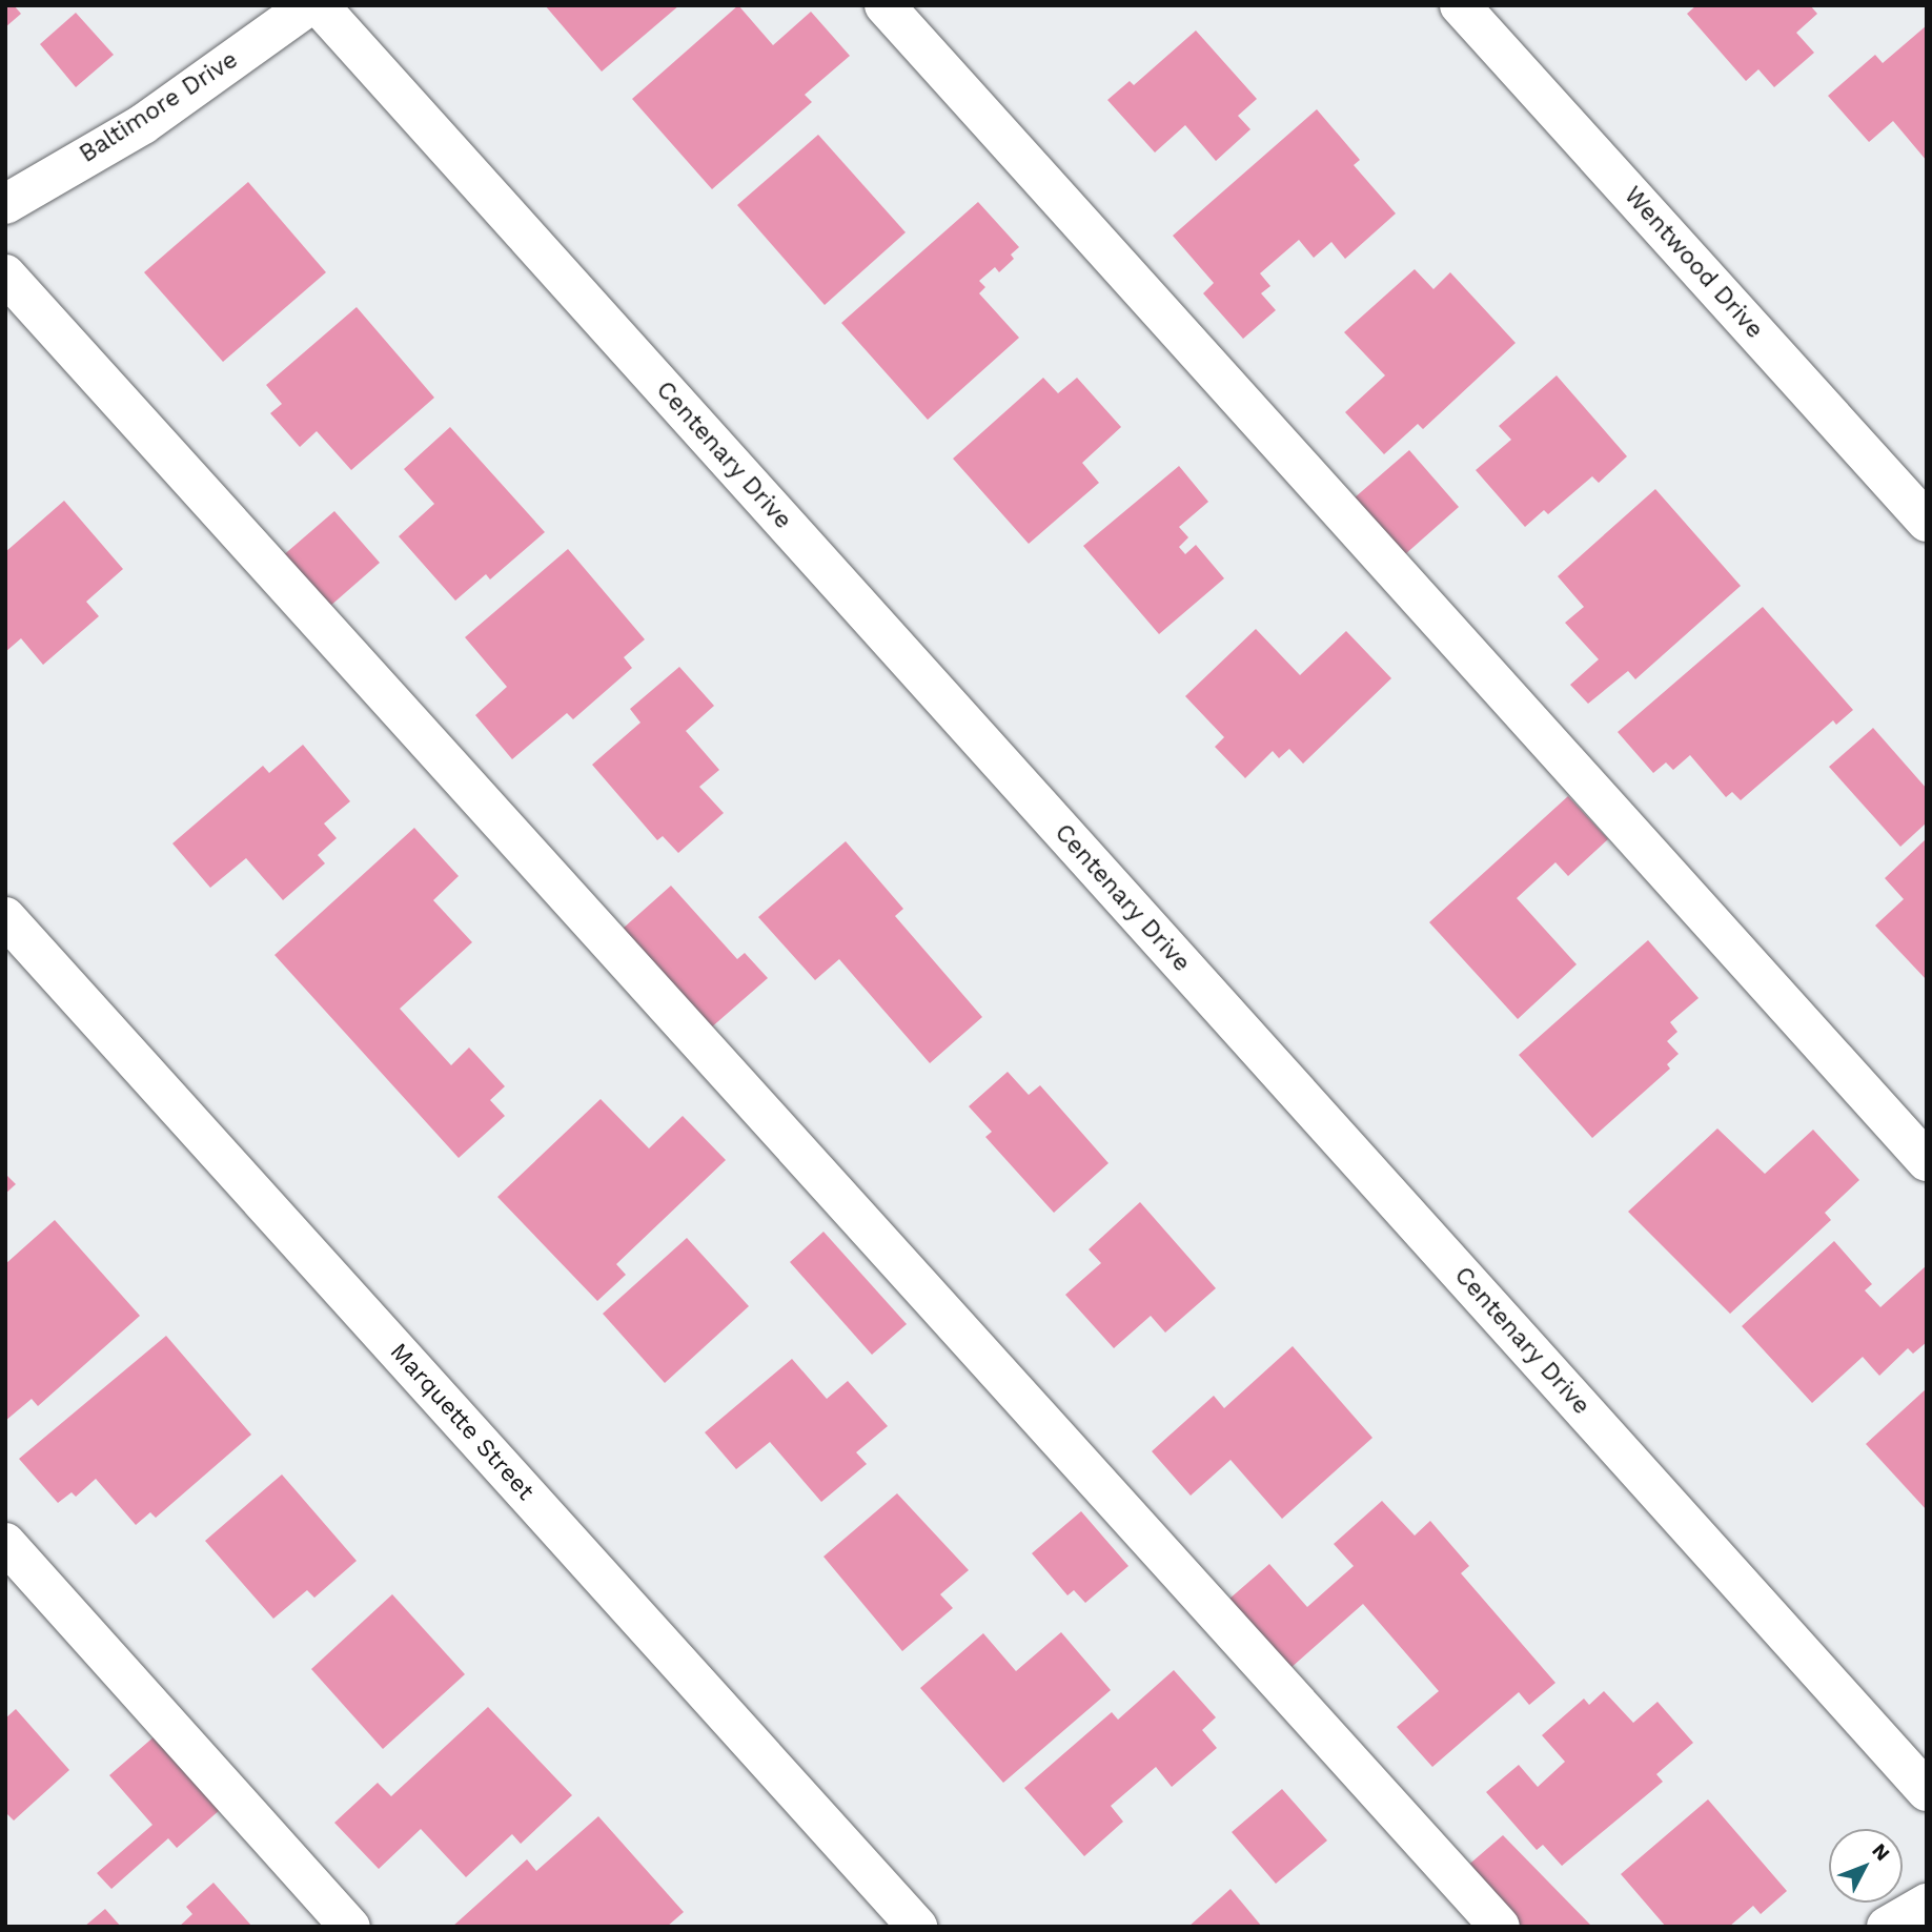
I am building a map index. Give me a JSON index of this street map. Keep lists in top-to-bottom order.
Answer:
{
  "streets": {
    "street": [
      "Baltimore Drive",
      "Wentwood Drive",
      "Centenary Drive",
      "Marquette Street"
    ]
  },
  "north": "top right"
}
